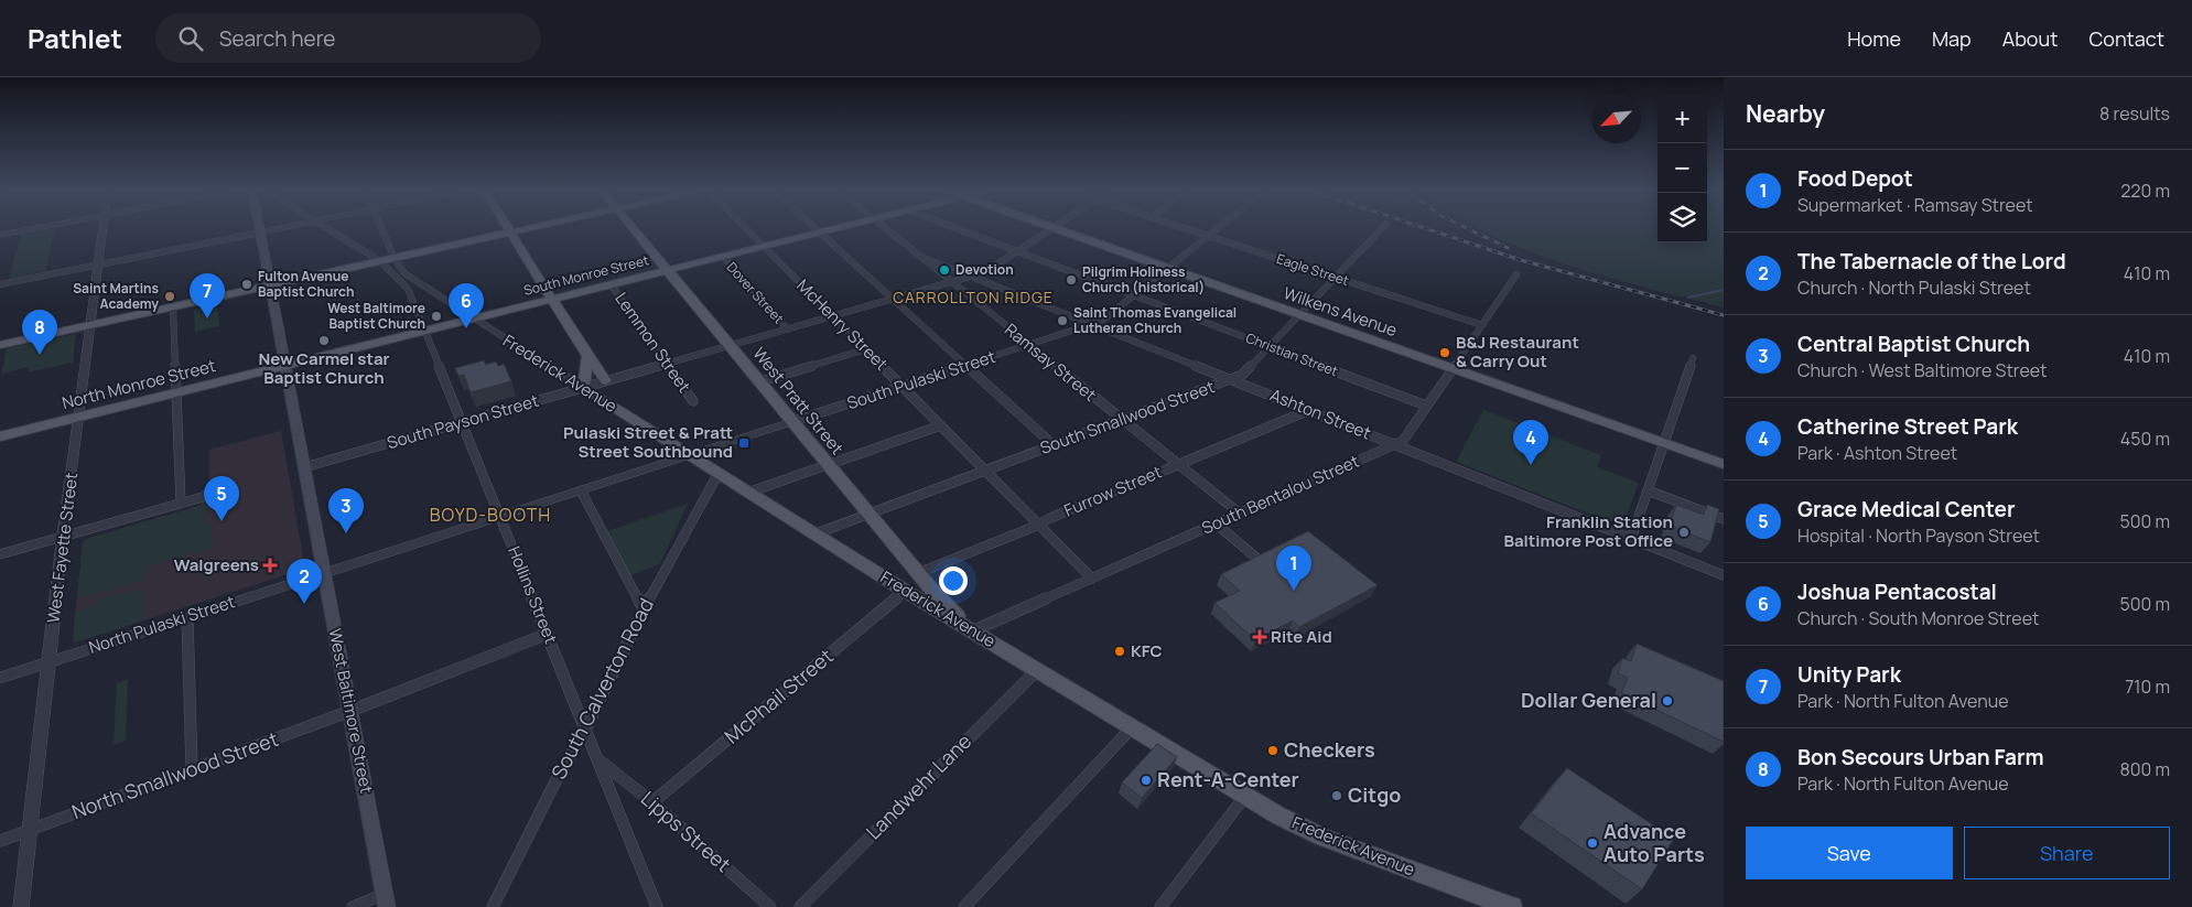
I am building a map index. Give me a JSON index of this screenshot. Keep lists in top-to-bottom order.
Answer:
{
  "streets": {
    "main road": [
      "South Monroe Street",
      "Wilkens Avenue",
      "Frederick Avenue",
      "North Monroe Street",
      "West Pratt Street",
      "West Baltimore Street"
    ],
    "street": [
      "Eagle Street",
      "Dover Street",
      "McHenry Street",
      "Lemmon Street",
      "Christian Street",
      "Ramsay Street",
      "South Pulaski Street",
      "Ashton Street",
      "South Smallwood Street",
      "South Payson Street",
      "Furrow Street",
      "South Bentalou Street",
      "West Fayette Street",
      "Hollins Street",
      "North Pulaski Street",
      "South Calverton Road",
      "McPhail Street",
      "North Smallwood Street",
      "Landwehr Lane",
      "Lipps Street"
    ]
  },
  "crossings": [
    ["Eagle Street", "South Pulaski Street"],
    ["Eagle Street", "South Smallwood Street"],
    ["Eagle Street", "South Bentalou Street"],
    ["South Monroe Street", "Dover Street"],
    ["South Monroe Street", "McHenry Street"],
    ["South Monroe Street", "Lemmon Street"],
    ["South Monroe Street", "Frederick Avenue"],
    ["South Monroe Street", "North Monroe Street"],
    ["South Monroe Street", "West Pratt Street"],
    ["South Monroe Street", "Hollins Street"],
    ["South Monroe Street", "West Baltimore Street"],
    ["Dover Street", "South Payson Street"],
    ["Wilkens Avenue", "South Pulaski Street"],
    ["Wilkens Avenue", "South Smallwood Street"],
    ["Wilkens Avenue", "South Bentalou Street"],
    ["McHenry Street", "South Pulaski Street"],
    ["McHenry Street", "South Smallwood Street"],
    ["McHenry Street", "South Payson Street"],
    ["McHenry Street", "Furrow Street"],
    ["McHenry Street", "South Bentalou Street"],
    ["Lemmon Street", "South Payson Street"],
    ["Christian Street", "South Pulaski Street"],
    ["Christian Street", "South Smallwood Street"],
    ["Christian Street", "South Payson Street"],
    ["Christian Street", "South Bentalou Street"],
    ["Ramsay Street", "South Pulaski Street"],
    ["Ramsay Street", "Ashton Street"],
    ["Ramsay Street", "South Smallwood Street"],
    ["Ramsay Street", "South Payson Street"],
    ["Ramsay Street", "Furrow Street"],
    ["Ramsay Street", "South Bentalou Street"],
    ["Frederick Avenue", "South Pulaski Street"],
    ["Frederick Avenue", "West Pratt Street"],
    ["Frederick Avenue", "South Smallwood Street"],
    ["Frederick Avenue", "South Payson Street"],
    ["Frederick Avenue", "South Bentalou Street"],
    ["Frederick Avenue", "South Calverton Road"],
    ["Frederick Avenue", "McPhail Street"],
    ["Frederick Avenue", "Landwehr Lane"],
    ["South Pulaski Street", "West Pratt Street"],
    ["South Pulaski Street", "Ashton Street"],
    ["South Pulaski Street", "Hollins Street"],
    ["South Pulaski Street", "North Pulaski Street"],
    ["South Pulaski Street", "West Baltimore Street"],
    ["North Monroe Street", "West Fayette Street"],
    ["North Monroe Street", "West Baltimore Street"],
    ["West Pratt Street", "South Smallwood Street"],
    ["West Pratt Street", "South Payson Street"],
    ["West Pratt Street", "Furrow Street"],
    ["West Pratt Street", "South Bentalou Street"],
    ["Ashton Street", "South Smallwood Street"],
    ["Ashton Street", "South Payson Street"],
    ["Ashton Street", "Furrow Street"],
    ["Ashton Street", "South Bentalou Street"],
    ["South Payson Street", "Hollins Street"],
    ["South Payson Street", "West Baltimore Street"],
    ["West Fayette Street", "North Pulaski Street"],
    ["West Fayette Street", "North Smallwood Street"],
    ["Hollins Street", "South Calverton Road"],
    ["Hollins Street", "Lipps Street"],
    ["North Pulaski Street", "West Baltimore Street"],
    ["McPhail Street", "Lipps Street"],
    ["West Baltimore Street", "North Smallwood Street"]
  ],
  "districts": ["CARROLLTON RIDGE", "BOYD-BOOTH"],
  "places": {
    "other": [
      "Devotion",
      "Pilgrim Holiness Church (historical)",
      "Fulton Avenue Baptist Church",
      "Saint Martins Academy",
      "West Baltimore Baptist Church",
      "Saint Thomas Evangelical Lutheran Church",
      "New Carmel star Baptist Church",
      "B&J Restaurant & Carry Out",
      "Franklin Station Baltimore Post Office",
      "KFC",
      "Dollar General",
      "Checkers",
      "Rent-A-Center",
      "Citgo",
      "Advance Auto Parts"
    ],
    "transit": ["Pulaski Street & Pratt Street Southbound"],
    "health": ["Walgreens", "Rite Aid"]
  },
  "north": "bottom left",
  "page": {
    "header": "Pathlet",
    "search": "Search here",
    "nav": [
      "Home",
      "Map",
      "About",
      "Contact"
    ],
    "heading": ["Nearby", "8 results"],
    "map_buttons": ["+", "−"],
    "list": [
      {
        "mark": "1",
        "name": "Food Depot",
        "note": "Supermarket · Ramsay Street",
        "value": "220 m"
      },
      {
        "mark": "2",
        "name": "The Tabernacle of the Lord",
        "note": "Church · North Pulaski Street",
        "value": "410 m"
      },
      {
        "mark": "3",
        "name": "Central Baptist Church",
        "note": "Church · West Baltimore Street",
        "value": "410 m"
      },
      {
        "mark": "4",
        "name": "Catherine Street Park",
        "note": "Park · Ashton Street",
        "value": "450 m"
      },
      {
        "mark": "5",
        "name": "Grace Medical Center",
        "note": "Hospital · North Payson Street",
        "value": "500 m"
      },
      {
        "mark": "6",
        "name": "Joshua Pentacostal",
        "note": "Church · South Monroe Street",
        "value": "500 m"
      },
      {
        "mark": "7",
        "name": "Unity Park",
        "note": "Park · North Fulton Avenue",
        "value": "710 m"
      },
      {
        "mark": "8",
        "name": "Bon Secours Urban Farm",
        "note": "Park · North Fulton Avenue",
        "value": "800 m"
      }
    ],
    "pins": [
      "7",
      "6",
      "8",
      "4",
      "5",
      "3",
      "1",
      "2"
    ],
    "buttons": ["Save", "Share"]
  }
}
